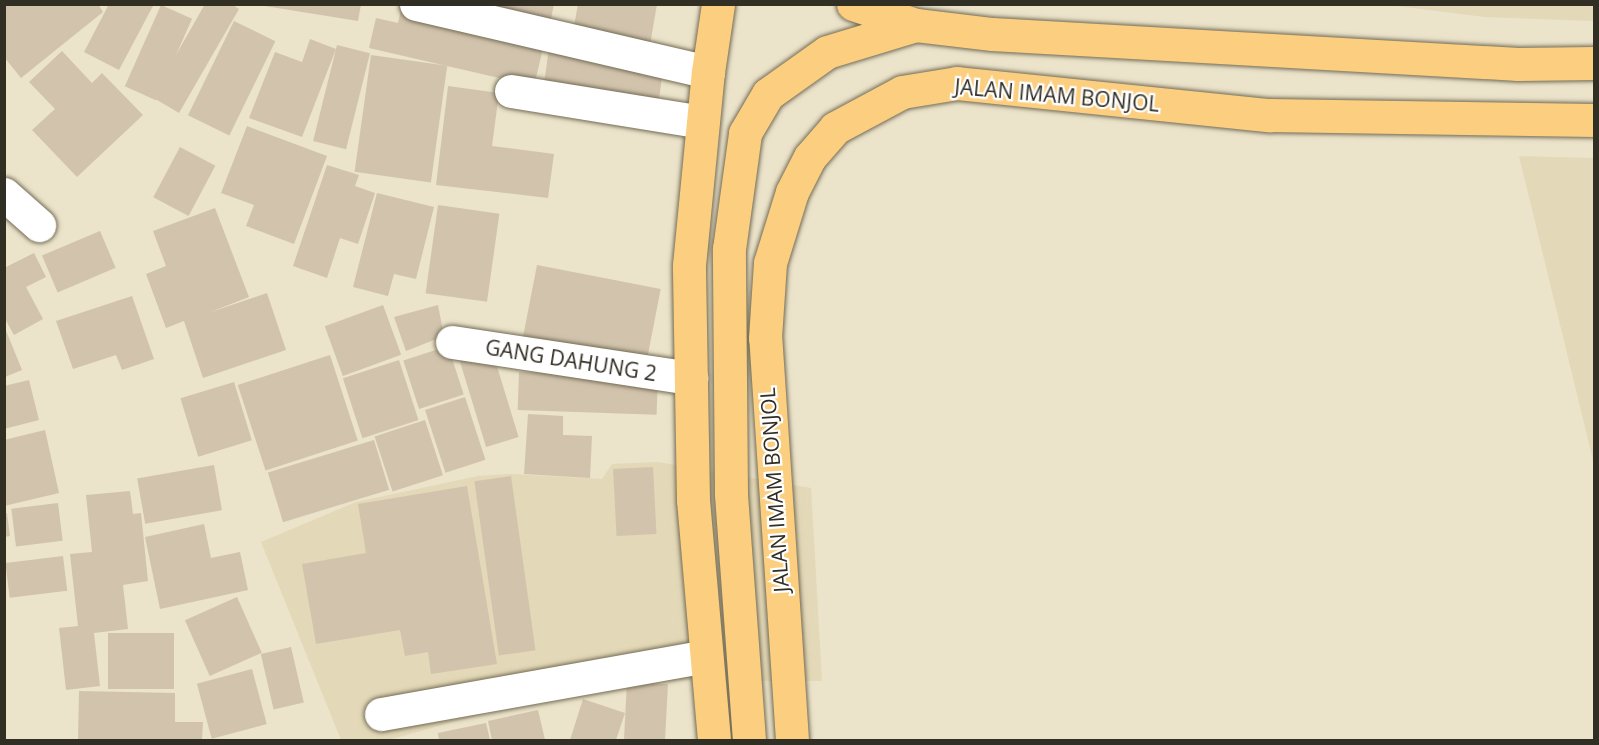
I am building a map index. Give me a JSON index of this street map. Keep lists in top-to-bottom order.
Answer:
{
  "streets": {
    "main road": ["JALAN IMAM BONJOL"],
    "street": ["GANG DAHUNG 2"]
  }
}
